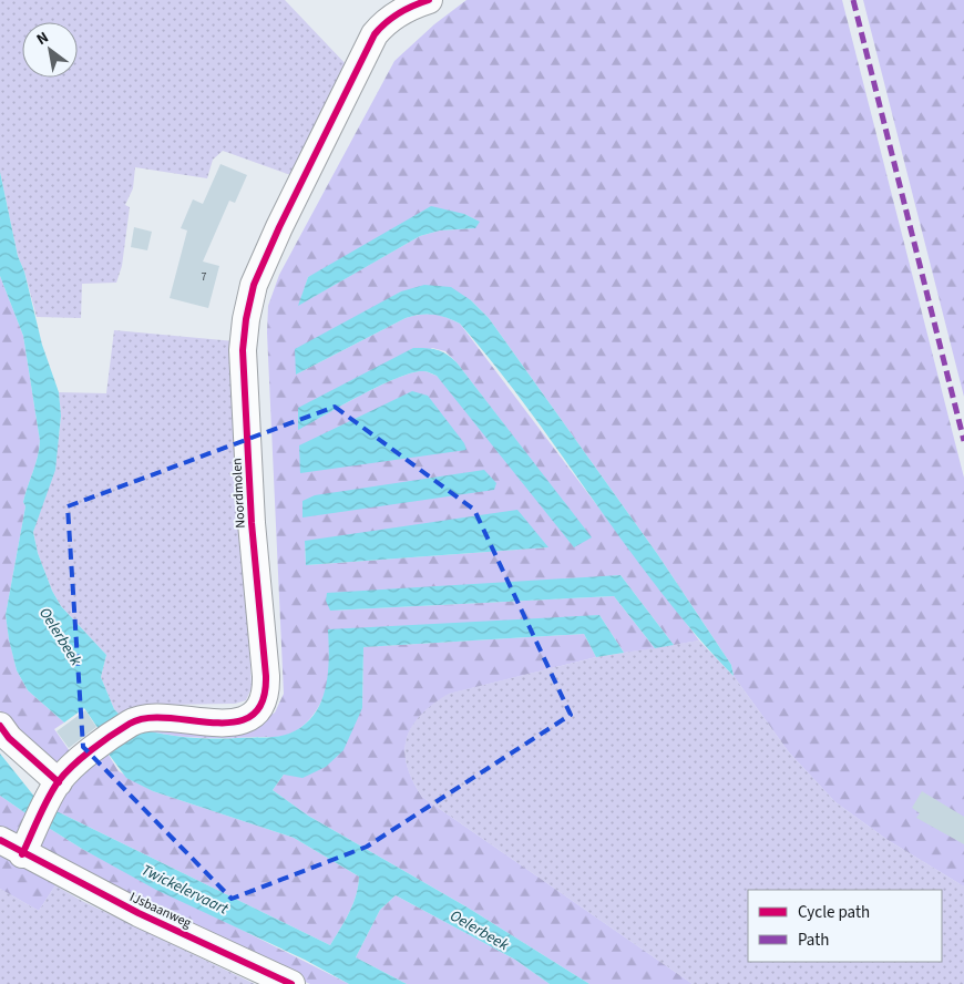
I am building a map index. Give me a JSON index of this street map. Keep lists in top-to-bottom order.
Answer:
{
  "streets": {
    "street": ["Noordmolen", "IJsbaanweg"]
  },
  "crossings": [
    ["Noordmolen", "IJsbaanweg"]
  ],
  "water": ["Oelerbeek", "Twickelervaart"],
  "house_numbers": ["7"],
  "legend": ["Cycle path", "Path"],
  "north": "top left"
}
